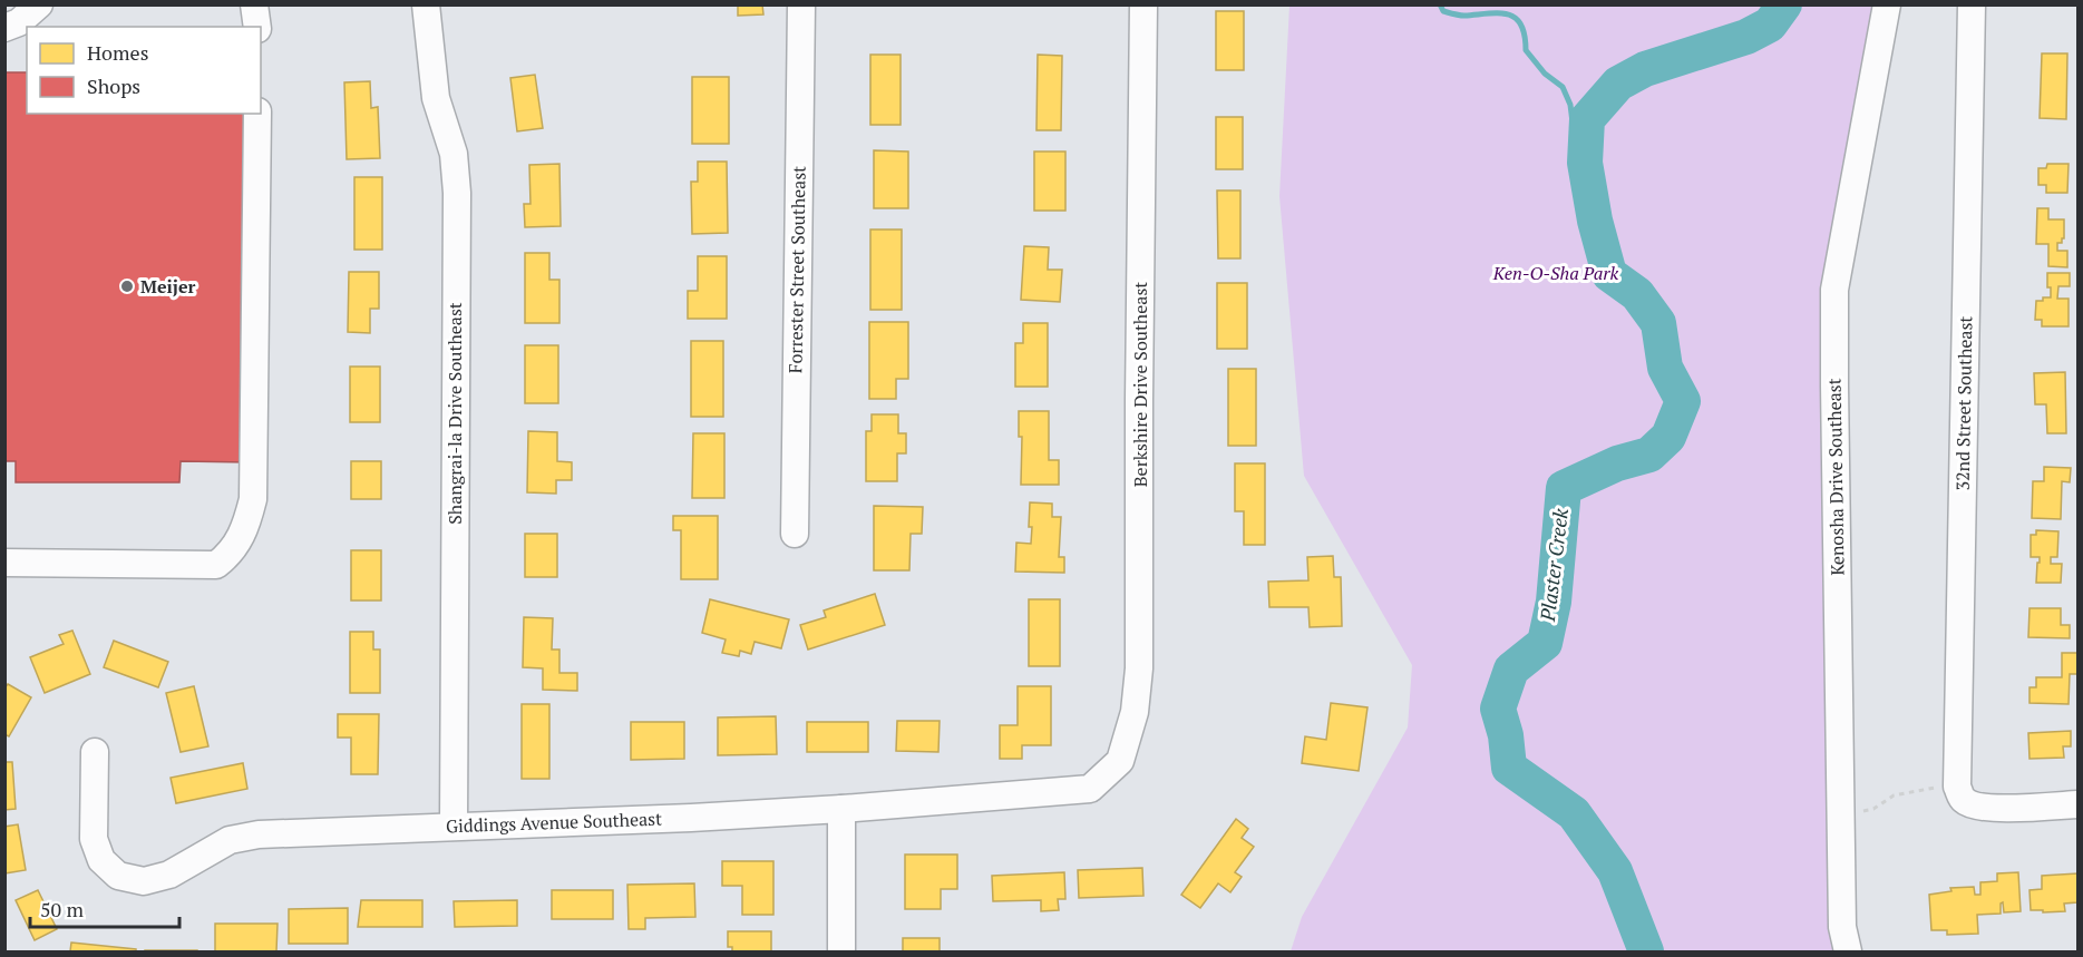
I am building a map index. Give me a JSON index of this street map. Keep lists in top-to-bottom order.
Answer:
{
  "streets": {
    "street": [
      "Forrester Street Southeast",
      "Berkshire Drive Southeast",
      "32nd Street Southeast",
      "Shangrai-la Drive Southeast",
      "Kenosha Drive Southeast",
      "Giddings Avenue Southeast"
    ]
  },
  "crossings": [
    ["Berkshire Drive Southeast", "Giddings Avenue Southeast"],
    ["Shangrai-la Drive Southeast", "Giddings Avenue Southeast"]
  ],
  "water": ["Plaster Creek"],
  "parks": ["Ken-O-Sha Park"],
  "places": ["Meijer"],
  "legend": ["Homes", "Shops"],
  "scale_bar": "50 m"
}
